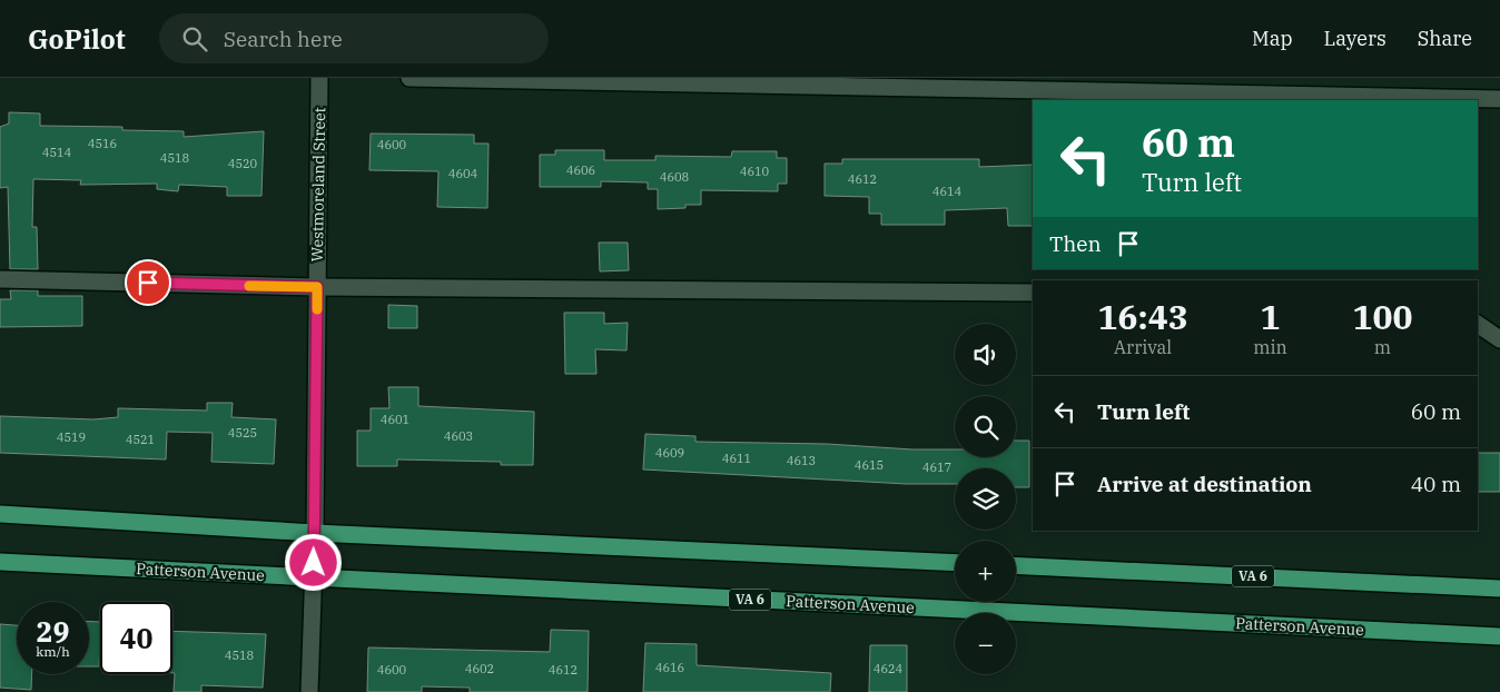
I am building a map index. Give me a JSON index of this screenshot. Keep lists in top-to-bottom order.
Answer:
{
  "streets": {
    "main road": ["Patterson Avenue", "VA 6"],
    "street": ["Westmoreland Street"]
  },
  "crossings": [
    ["Westmoreland Street", "Patterson Avenue"]
  ],
  "house_numbers": [
    "4516",
    "4600",
    "4514",
    "4518",
    "4520",
    "4606",
    "4610",
    "4604",
    "4608",
    "4612",
    "4614",
    "4601",
    "4525",
    "4603",
    "4519",
    "4521",
    "4609",
    "4611",
    "4613",
    "4615",
    "4617",
    "4518",
    "4616",
    "4602",
    "4624",
    "4600",
    "4612"
  ],
  "page": {
    "header": "GoPilot",
    "search": "Search here",
    "nav": ["Map", "Layers", "Share"],
    "turn": ["60 m", "Turn left"],
    "then": "Then",
    "eta": [
      "16:43",
      "Arrival",
      "1",
      "min",
      "100",
      "m"
    ],
    "map_buttons": ["+", "−"],
    "list": [
      {
        "name": "Turn left",
        "value": "60 m"
      },
      {
        "name": "Arrive at destination",
        "value": "40 m"
      }
    ],
    "speed": "29 km/h",
    "limit": "40"
  }
}
